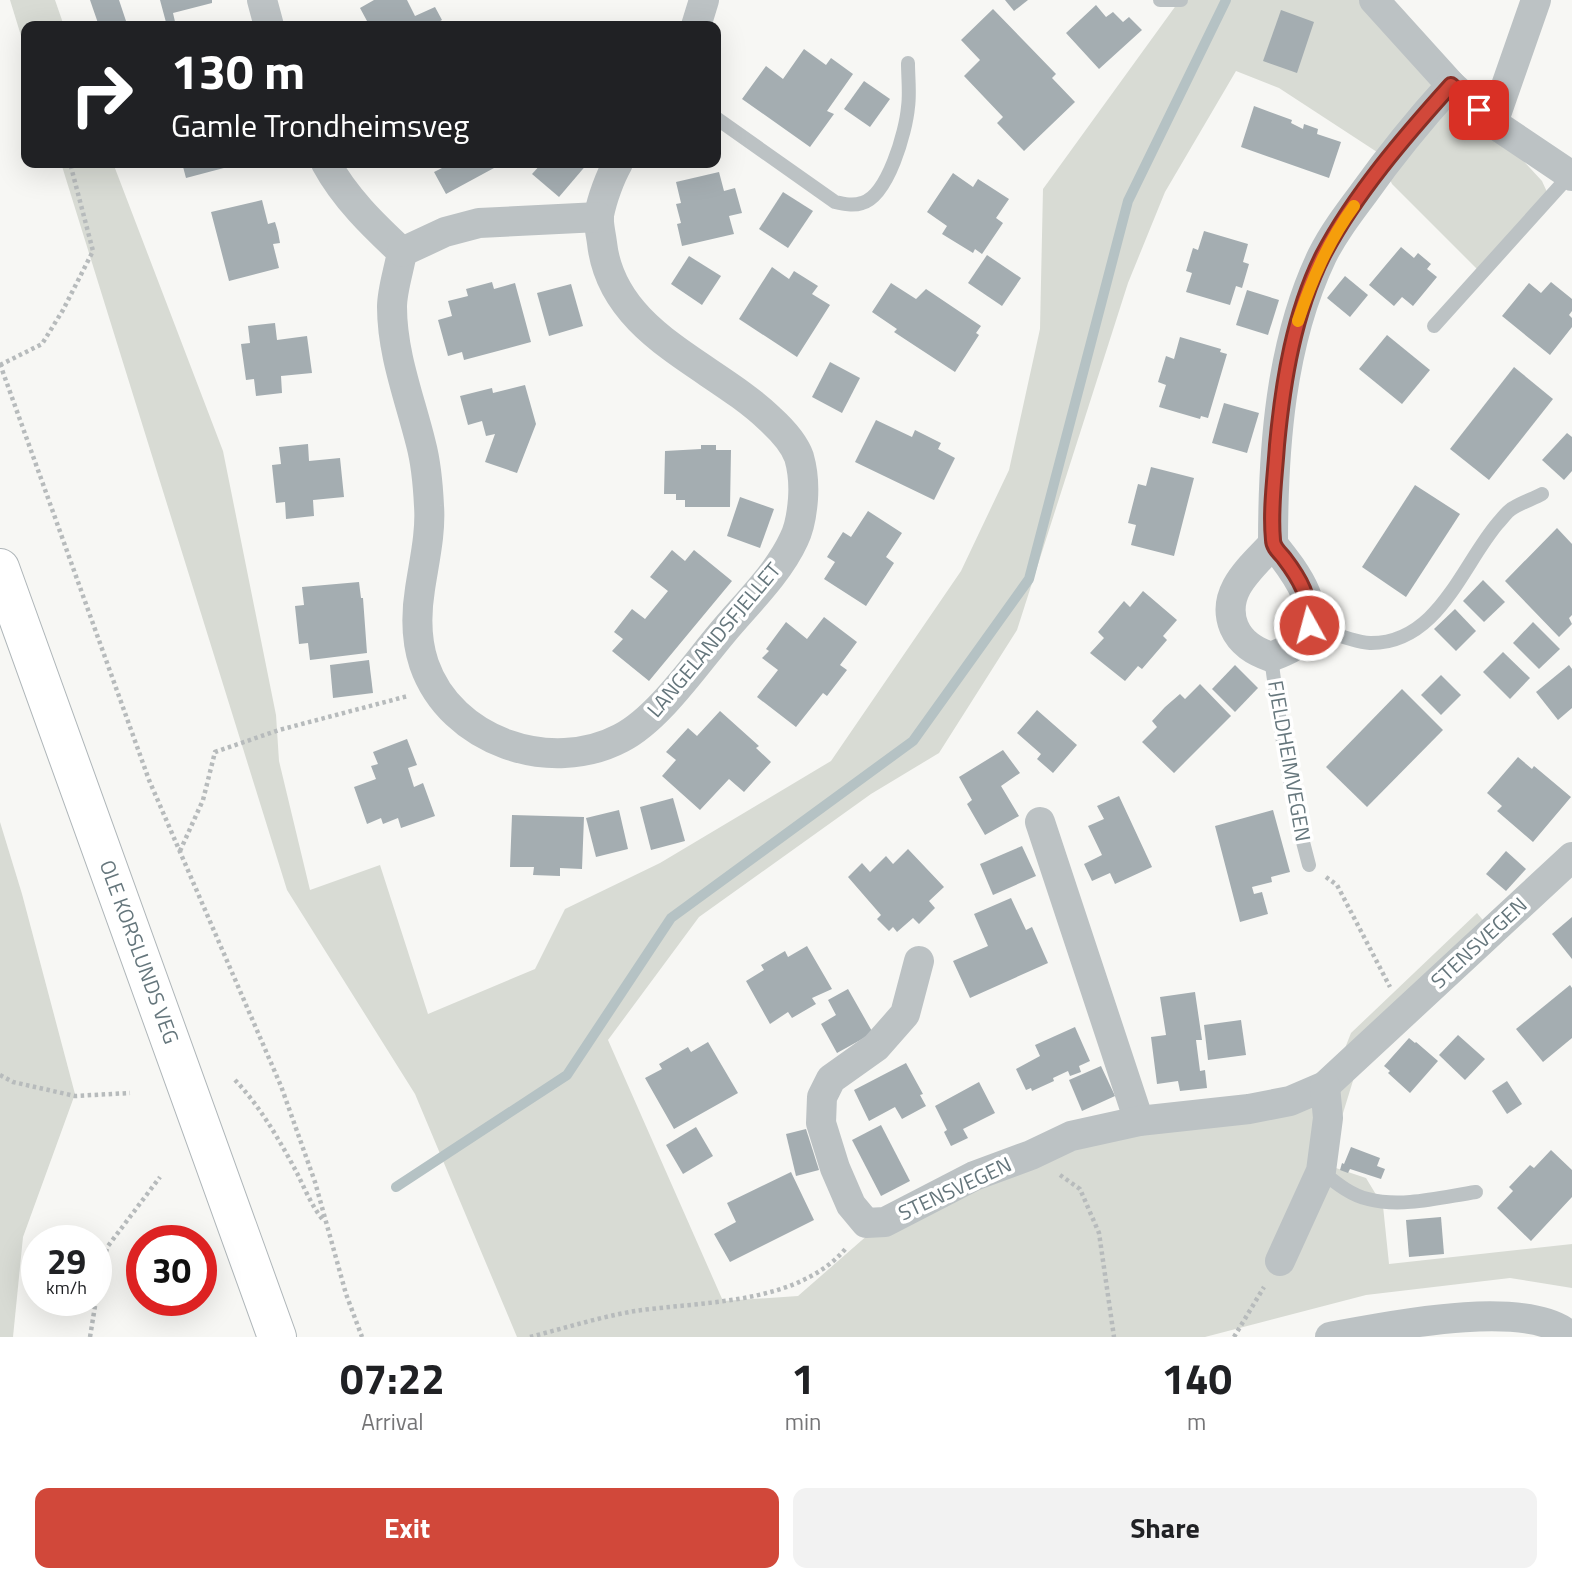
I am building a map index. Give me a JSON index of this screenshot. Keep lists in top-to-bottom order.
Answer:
{
  "streets": {
    "street": [
      "LANGELANDSFJELLET",
      "FJELDHEIMVEGEN",
      "STENSVEGEN",
      "OLE KORSLUNDS VEG"
    ]
  },
  "page": {
    "turn": ["130 m", "Gamle Trondheimsveg"],
    "speed": "29 km/h",
    "limit": "30",
    "eta": [
      "07:22",
      "Arrival",
      "1",
      "min",
      "140",
      "m"
    ],
    "buttons": ["Exit", "Share"]
  }
}
